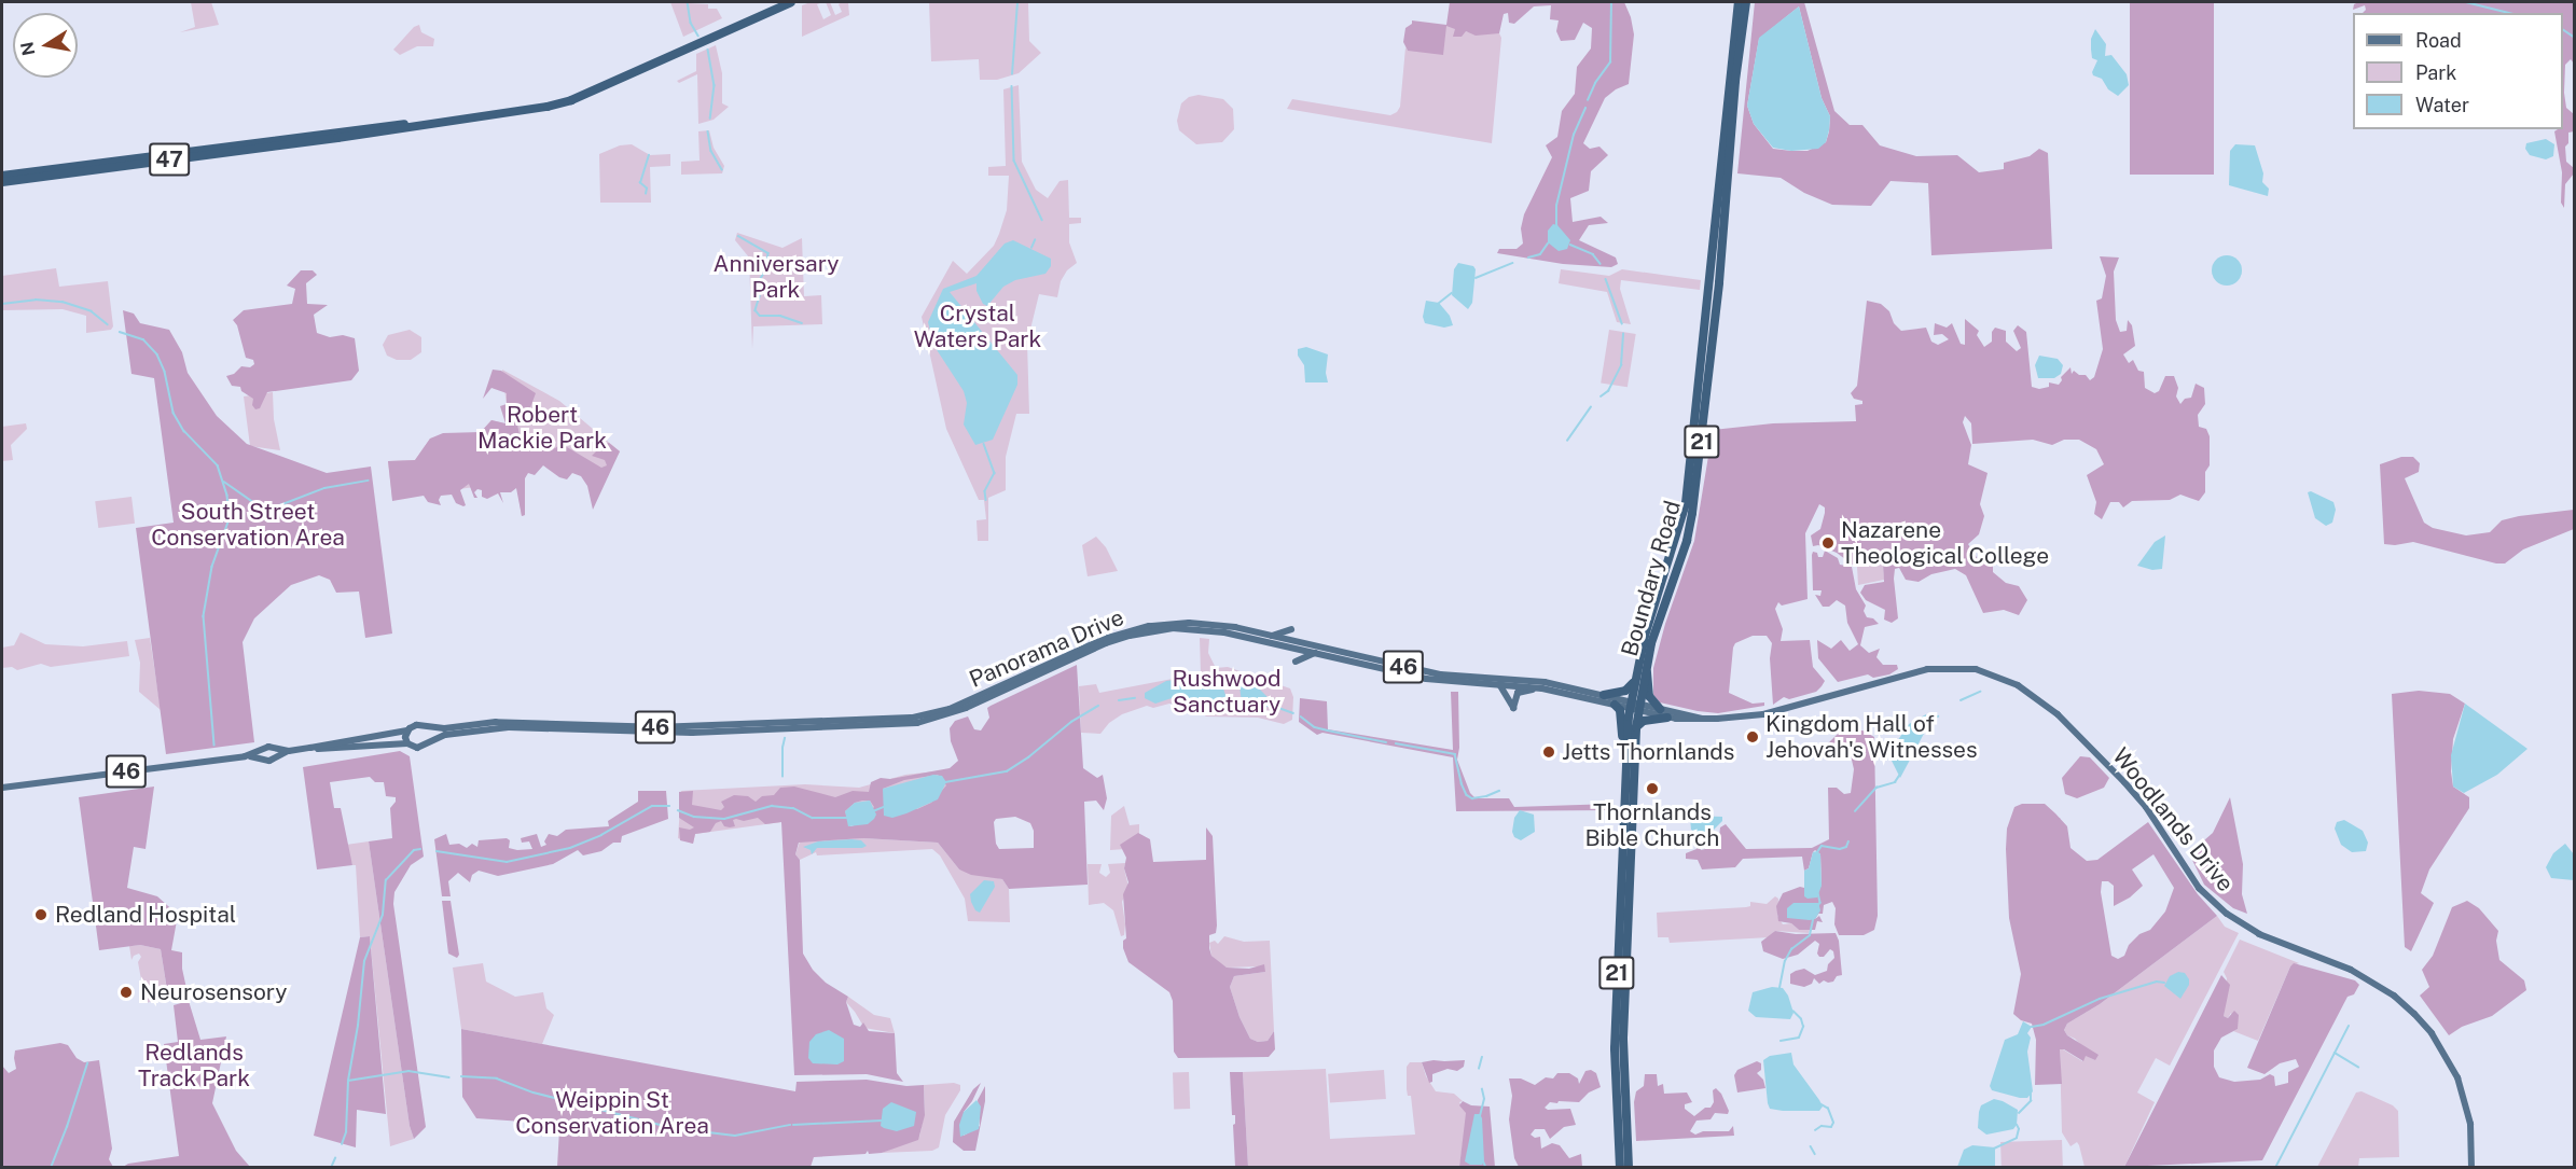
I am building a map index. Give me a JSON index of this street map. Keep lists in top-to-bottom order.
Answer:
{
  "streets": {
    "highway": ["47", "21", "Boundary Road"],
    "main road": ["Panorama Drive", "46", "Woodlands Drive"]
  },
  "crossings": [
    ["Boundary Road", "Panorama Drive"],
    ["Boundary Road", "Woodlands Drive"],
    ["Panorama Drive", "46"],
    ["Panorama Drive", "Woodlands Drive"]
  ],
  "parks": [
    "Anniversary Park",
    "Crystal Waters Park",
    "Robert Mackie Park",
    "South Street Conservation Area",
    "Rushwood Sanctuary",
    "Redlands Track Park",
    "Weippin St Conservation Area"
  ],
  "places": [
    "Nazarene Theological College",
    "Kingdom Hall of Jehovah's Witnesses",
    "Jetts Thornlands",
    "Thornlands Bible Church",
    "Redland Hospital",
    "Neurosensory"
  ],
  "legend": ["Road", "Park", "Water"],
  "north": "left"
}
